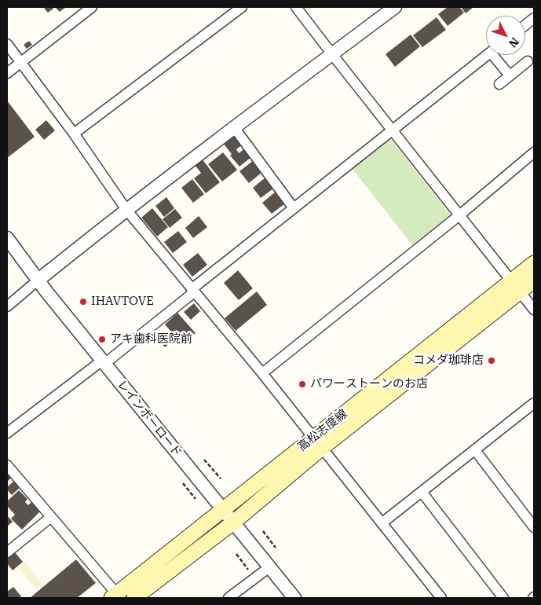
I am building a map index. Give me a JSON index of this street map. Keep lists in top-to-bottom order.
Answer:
{
  "streets": {
    "main road": ["高松志度線"],
    "street": ["レインボーロード"]
  },
  "crossings": [
    ["レインボーロード", "高松志度線"]
  ],
  "places": [
    "IHAVTOVE",
    "アキ歯科医院前",
    "コメダ珈琲店",
    "パワーストーンのお店"
  ],
  "north": "bottom right"
}
